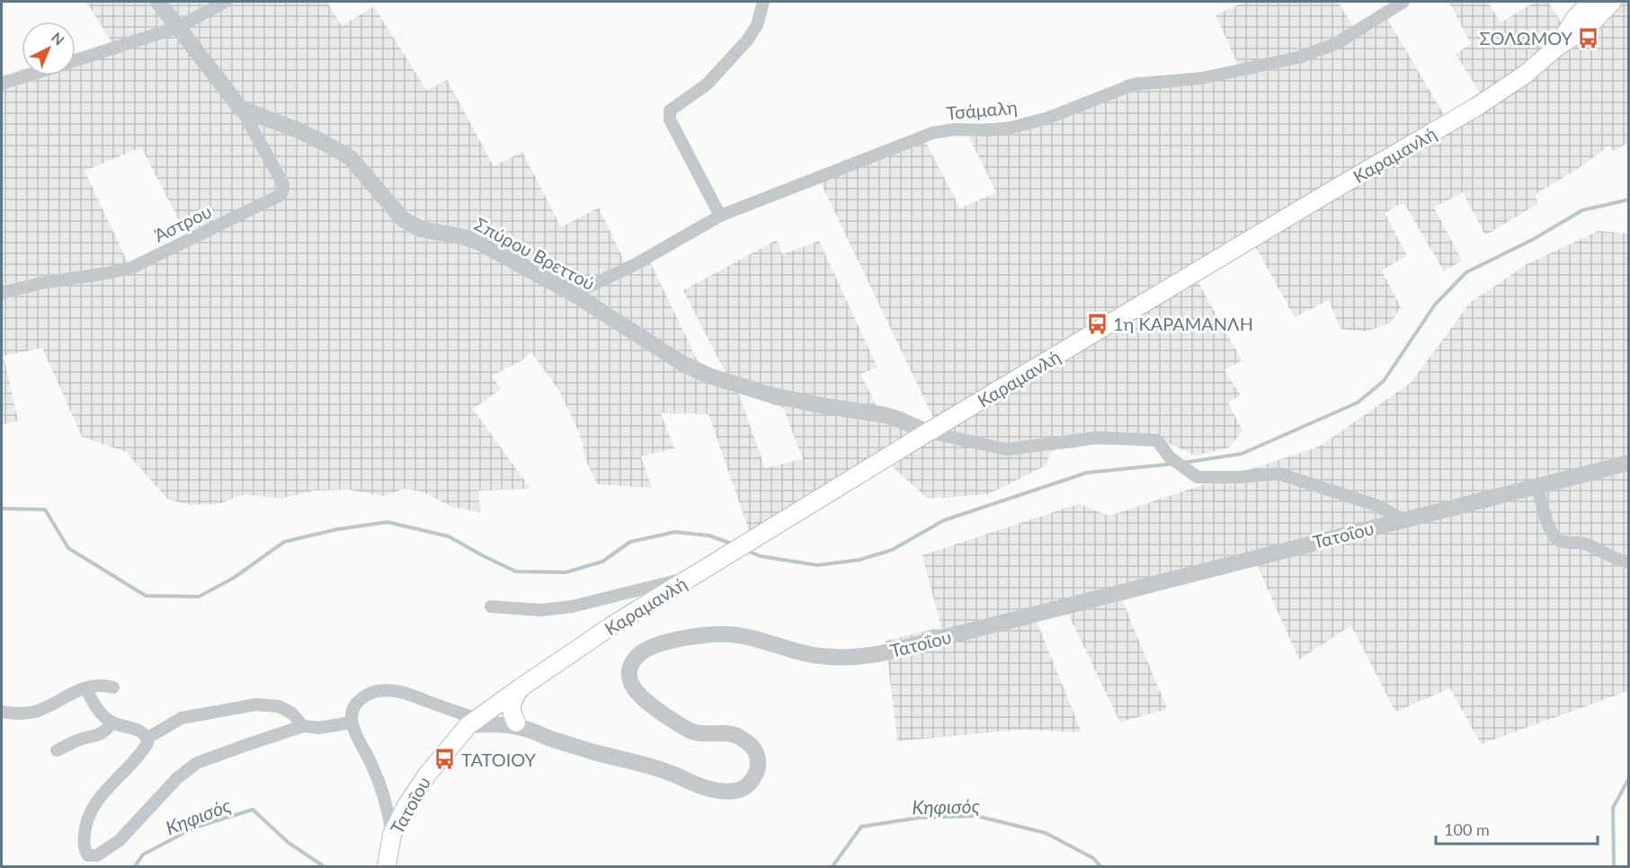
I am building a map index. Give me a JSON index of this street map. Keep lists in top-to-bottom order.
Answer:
{
  "streets": {
    "main road": ["Καραμανλή", "Τατοΐου"],
    "street": ["Τσάμαλη", "Άστρου", "Σπύρου Βρεττού"]
  },
  "crossings": [
    ["Τσάμαλη", "Σπύρου Βρεττού"],
    ["Καραμανλή", "Σπύρου Βρεττού"],
    ["Καραμανλή", "Τατοΐου"],
    ["Άστρου", "Σπύρου Βρεττού"]
  ],
  "water": ["Κηφισός"],
  "places": {
    "bus stop": ["ΣΟΛΩΜΟΥ", "1η ΚΑΡΑΜΑΝΛΗ", "ΤΑΤΟΙΟΥ"]
  },
  "scale_bar": "100 m",
  "north": "top right"
}
